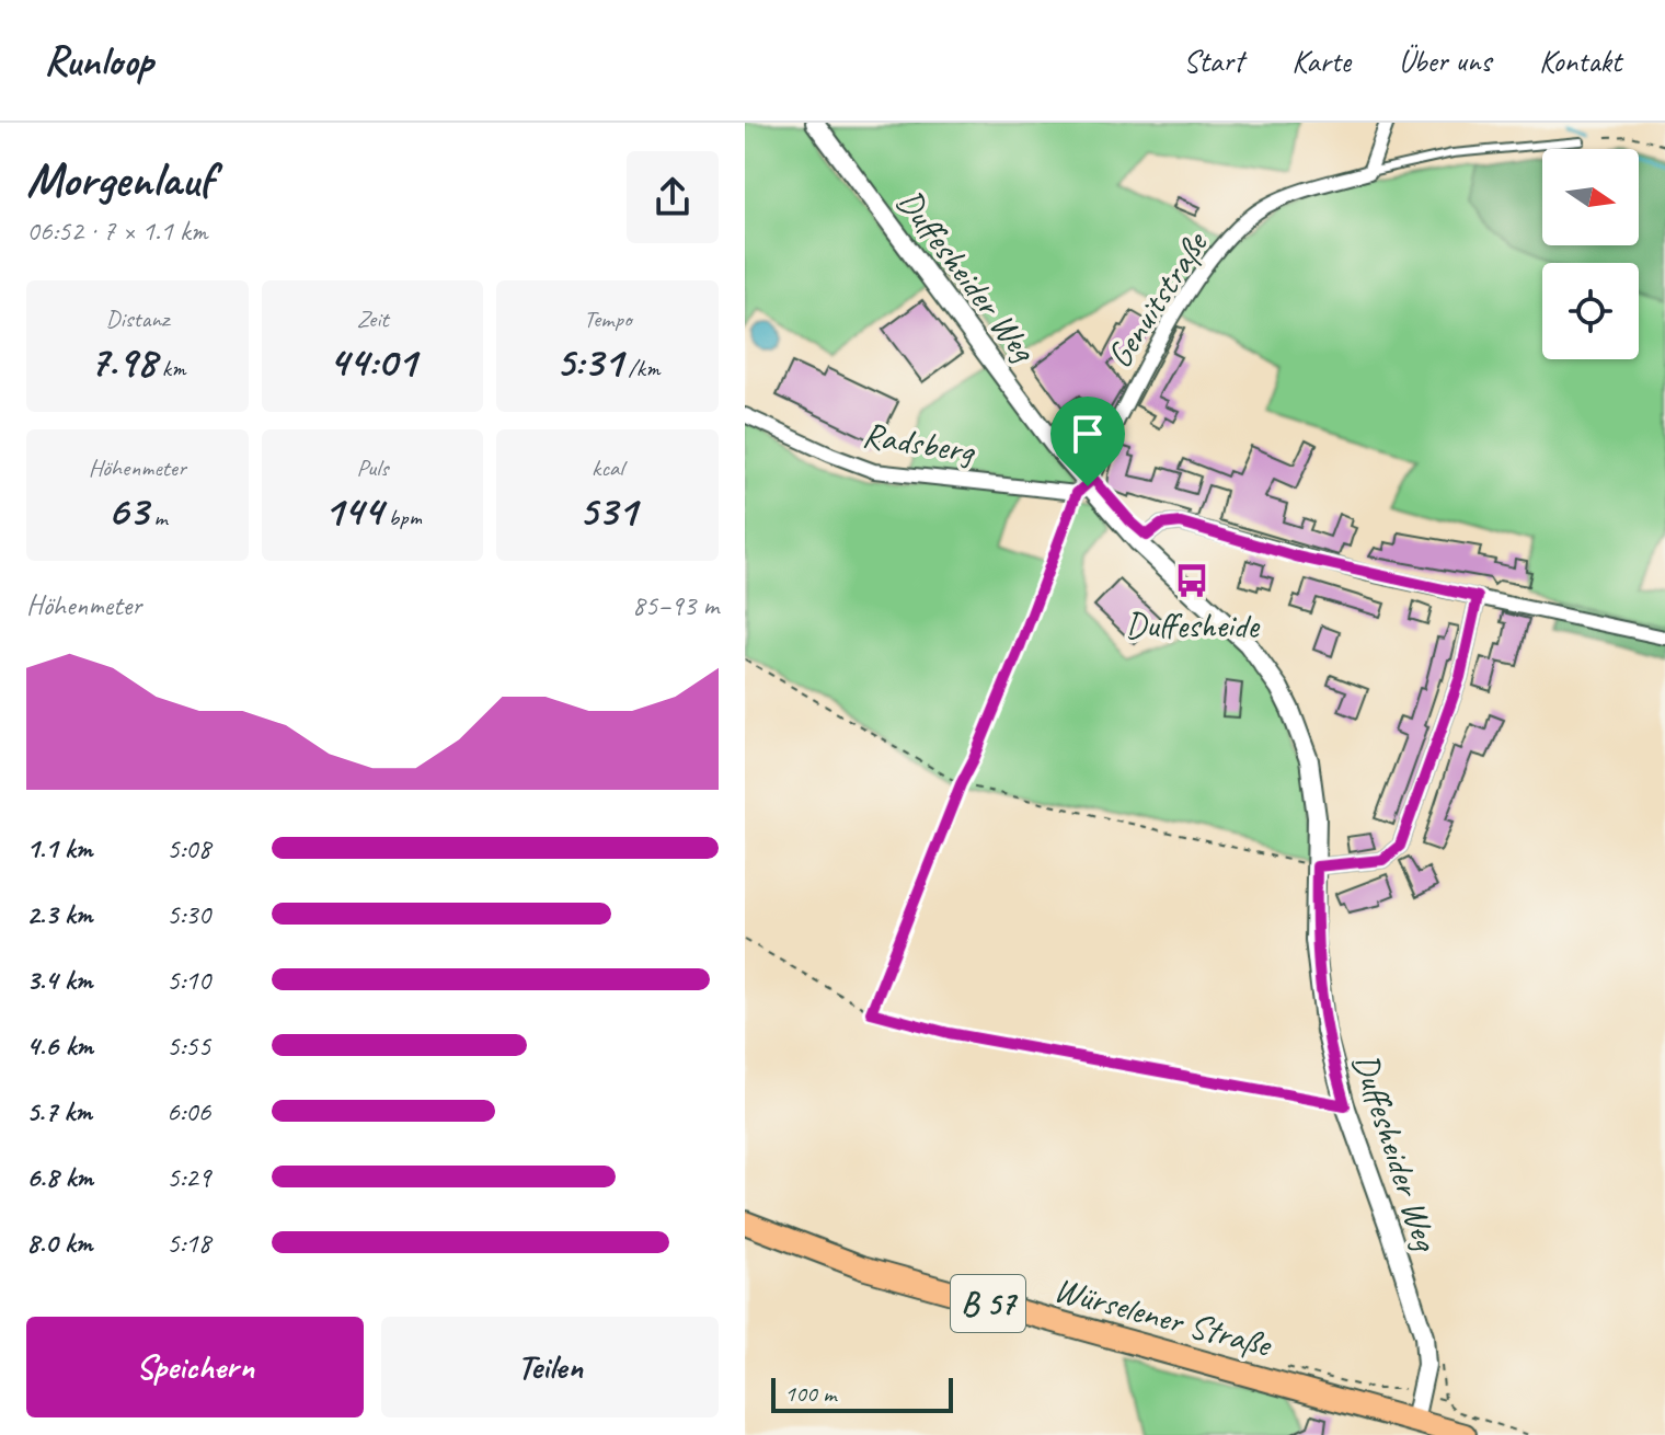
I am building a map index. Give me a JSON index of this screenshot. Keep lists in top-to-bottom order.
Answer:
{
  "streets": {
    "main road": ["B 57", "Würselener Straße"],
    "street": ["Duffesheider Weg", "Genuitstraße", "Radsberg"]
  },
  "crossings": [
    ["Duffesheider Weg", "Genuitstraße"],
    ["Duffesheider Weg", "Radsberg"],
    ["Duffesheider Weg", "Würselener Straße"],
    ["Genuitstraße", "Radsberg"]
  ],
  "places": {
    "bus stop": ["Duffesheide"]
  },
  "scale_bar": "100 m",
  "north": "right",
  "page": {
    "header": "Runloop",
    "nav": [
      "Start",
      "Karte",
      "Über uns",
      "Kontakt"
    ],
    "heading": ["Morgenlauf", "06:52 · 7 × 1.1 km"],
    "stats": [
      ["Distanz", "7.98 km"],
      ["Zeit", "44:01"],
      ["Tempo", "5:31 /km"],
      ["Höhenmeter", "63 m"],
      ["Puls", "144 bpm"],
      ["kcal", "531"]
    ],
    "chart": ["Höhenmeter", "85–93 m"],
    "list": [
      {
        "name": "1.1 km",
        "note": "5:08"
      },
      {
        "name": "2.3 km",
        "note": "5:30"
      },
      {
        "name": "3.4 km",
        "note": "5:10"
      },
      {
        "name": "4.6 km",
        "note": "5:55"
      },
      {
        "name": "5.7 km",
        "note": "6:06"
      },
      {
        "name": "6.8 km",
        "note": "5:29"
      },
      {
        "name": "8.0 km",
        "note": "5:18"
      }
    ],
    "buttons": ["Speichern", "Teilen"],
    "scale": "100 m"
  }
}
